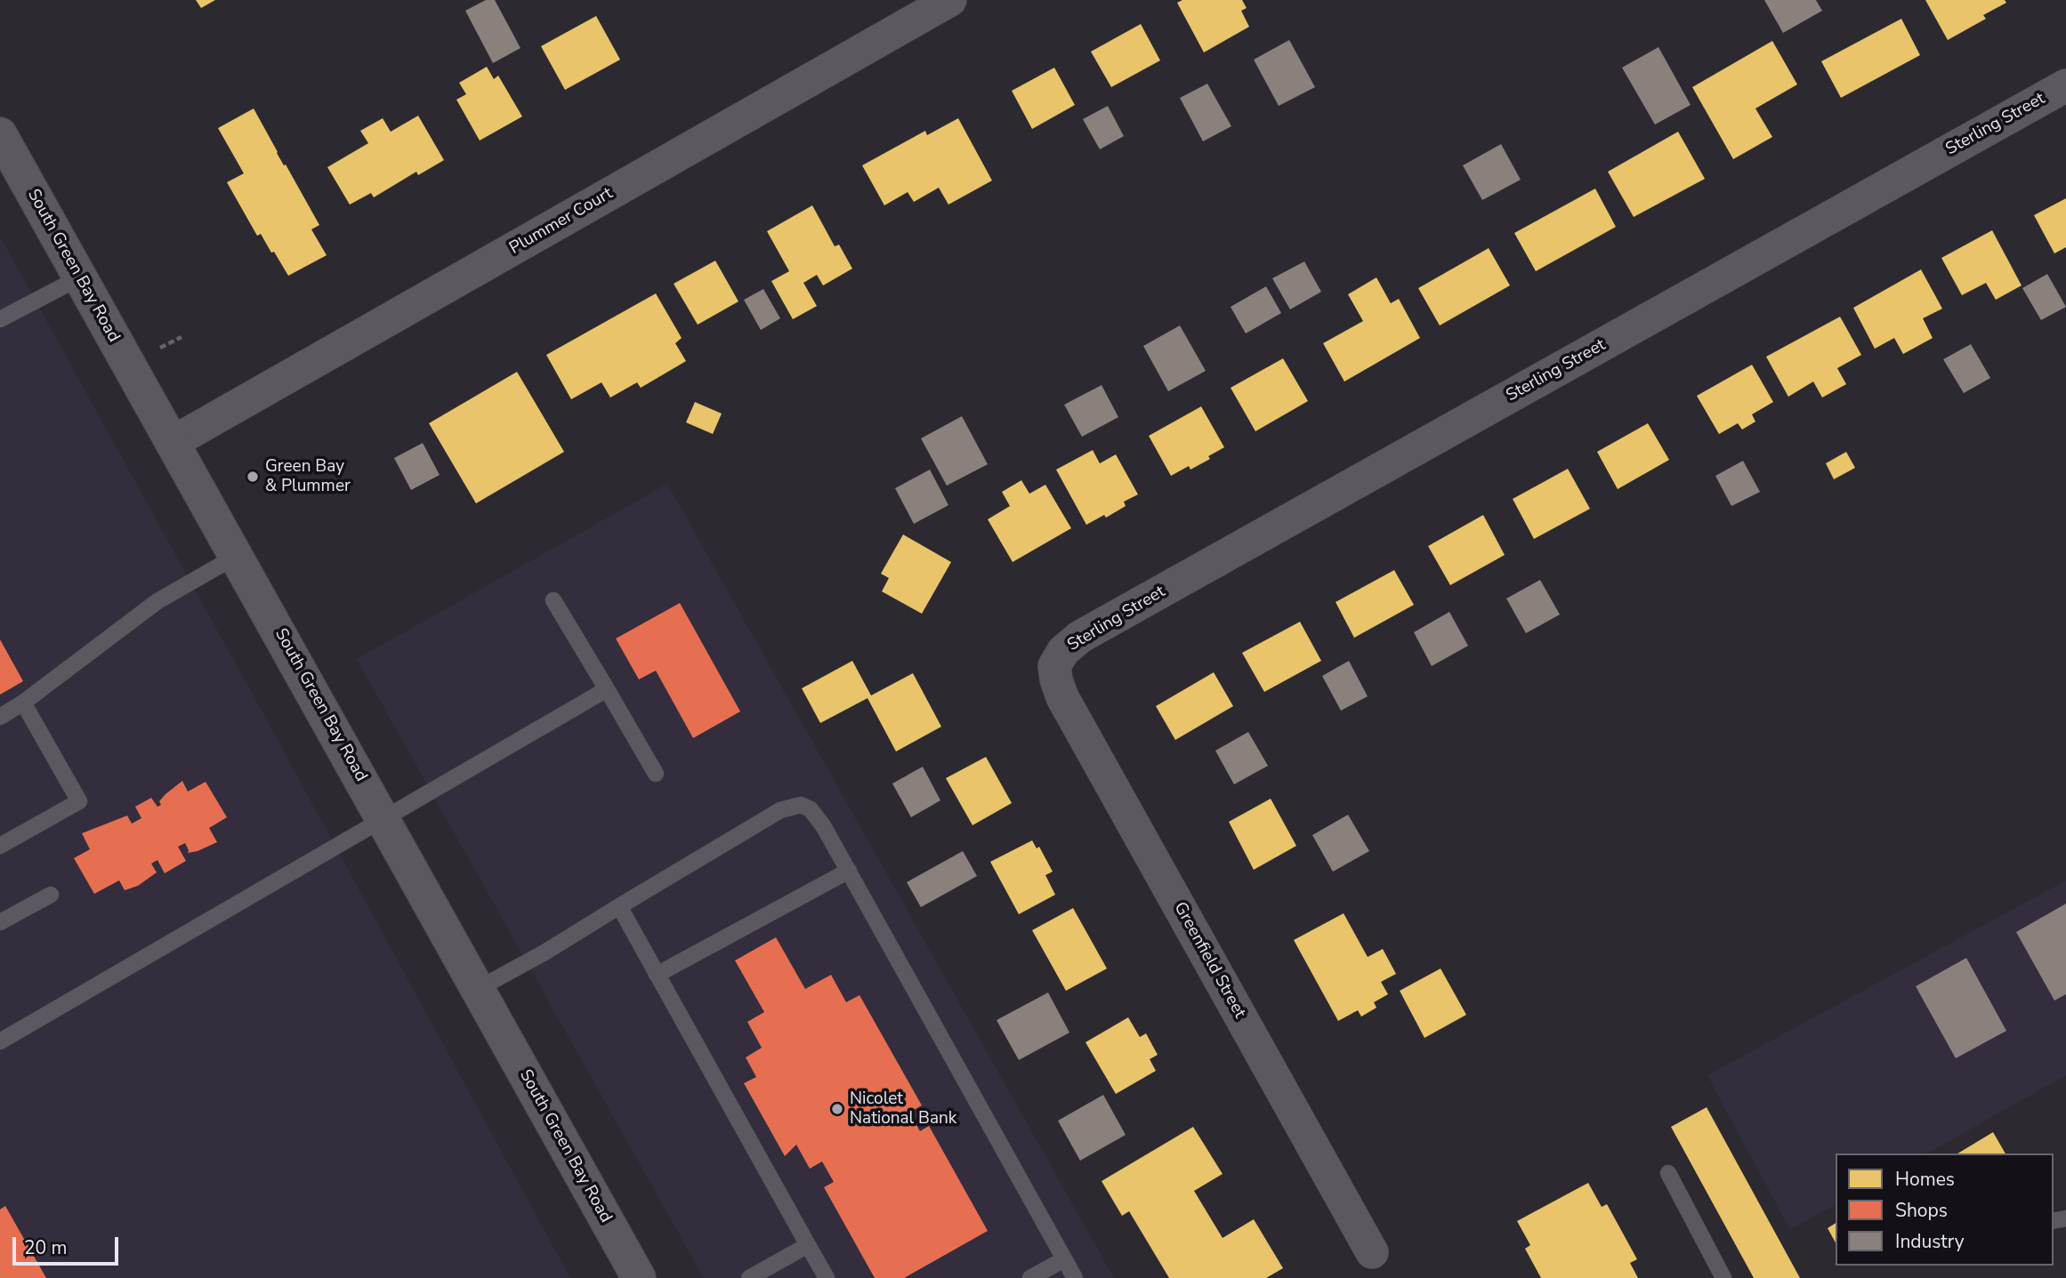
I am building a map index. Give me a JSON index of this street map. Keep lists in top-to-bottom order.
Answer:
{
  "streets": {
    "main road": ["South Green Bay Road"],
    "street": ["Sterling Street", "Plummer Court", "Greenfield Street"]
  },
  "crossings": [
    ["Sterling Street", "Greenfield Street"],
    ["Plummer Court", "South Green Bay Road"]
  ],
  "places": ["Green Bay & Plummer", "Nicolet National Bank"],
  "legend": ["Homes", "Shops", "Industry"],
  "scale_bar": "20 m"
}
